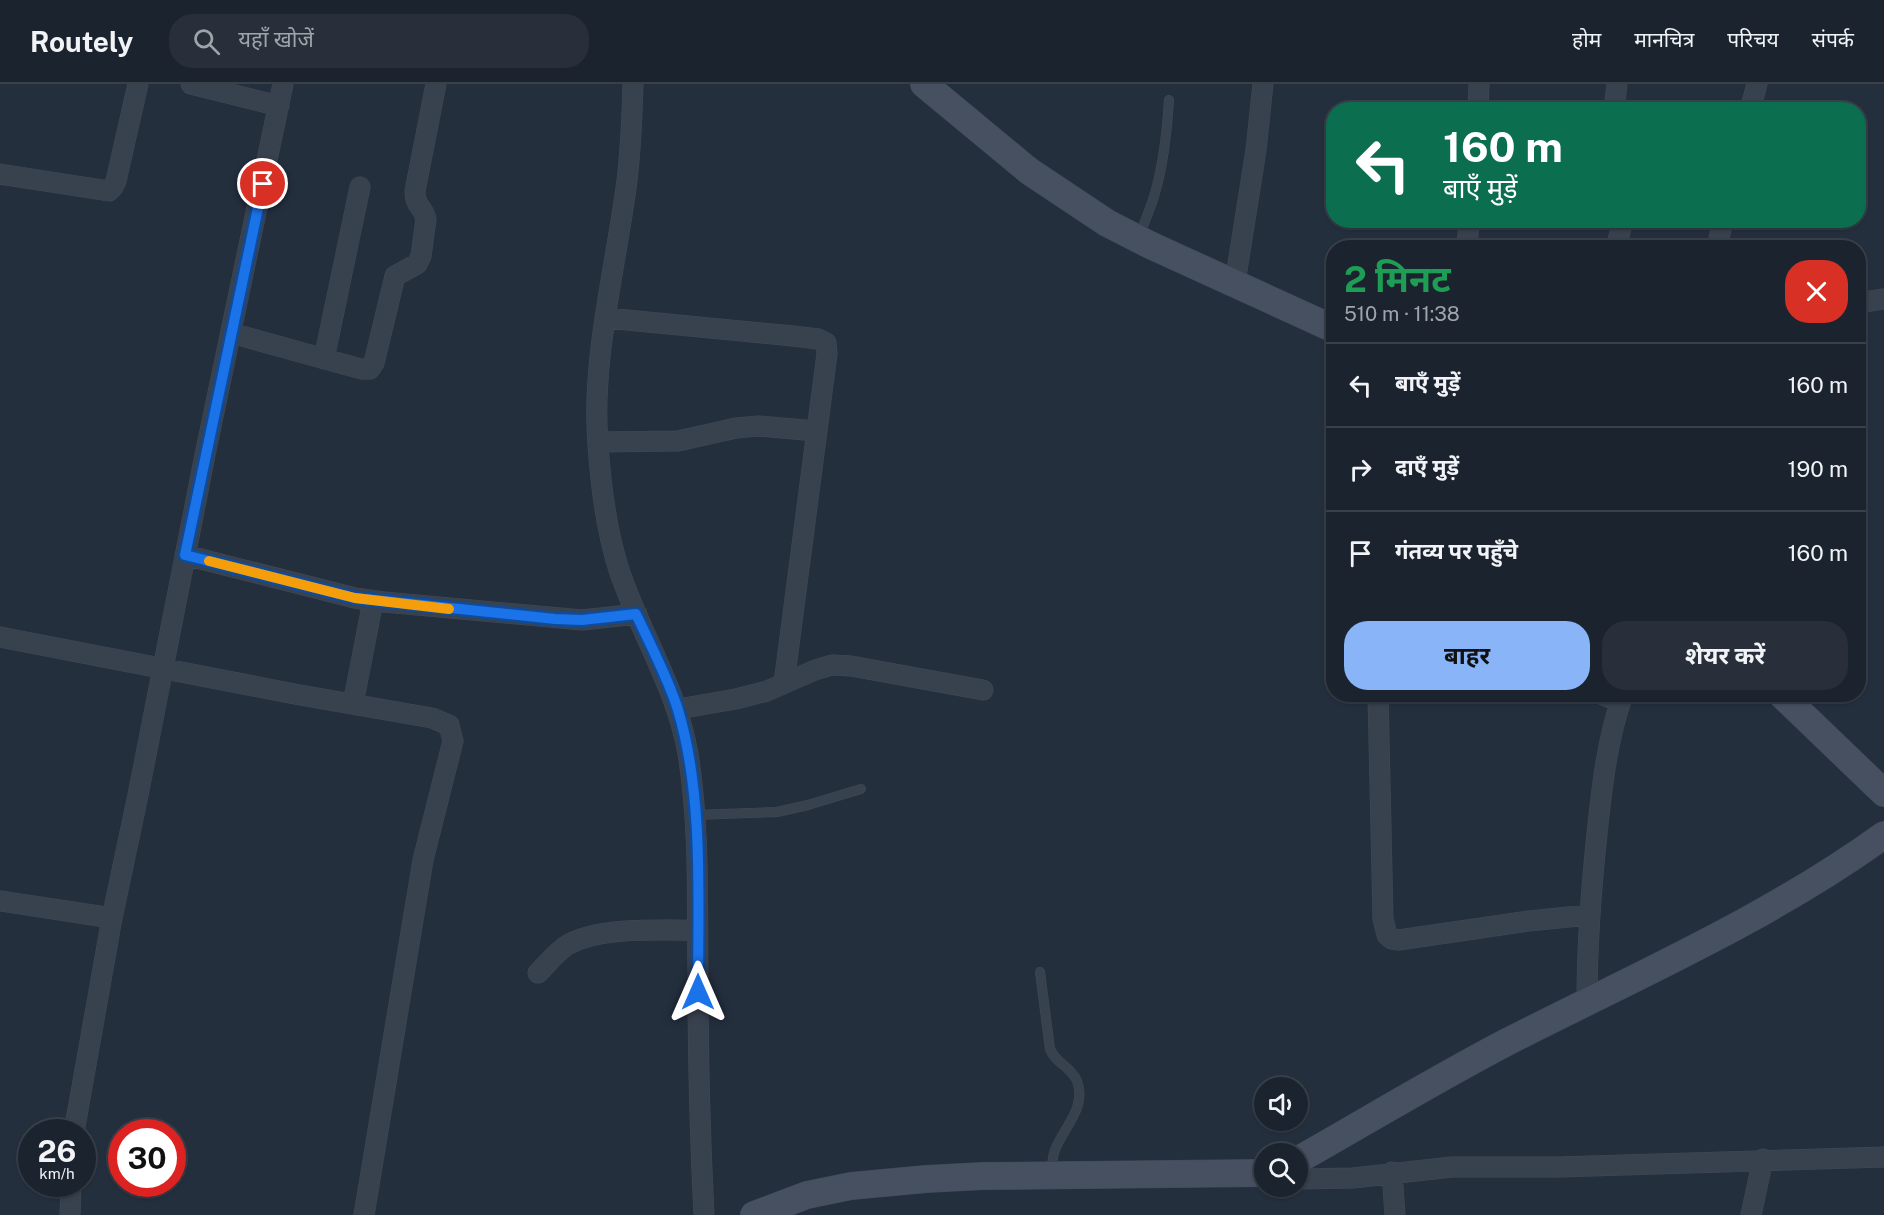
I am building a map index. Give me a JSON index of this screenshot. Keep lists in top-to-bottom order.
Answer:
{
  "page": {
    "header": "Routely",
    "search": "यहाँ खोजें",
    "nav": [
      "होम",
      "मानचित्र",
      "परिचय",
      "संपर्क"
    ],
    "turn": ["160 m", "बाएँ मुड़ें"],
    "heading": ["2 मिनट", "510 m · 11:38"],
    "list": [
      {
        "name": "बाएँ मुड़ें",
        "value": "160 m"
      },
      {
        "name": "दाएँ मुड़ें",
        "value": "190 m"
      },
      {
        "name": "गंतव्य पर पहुँचे",
        "value": "160 m"
      }
    ],
    "buttons": ["बाहर", "शेयर करें"],
    "speed": "26 km/h",
    "limit": "30"
  }
}
